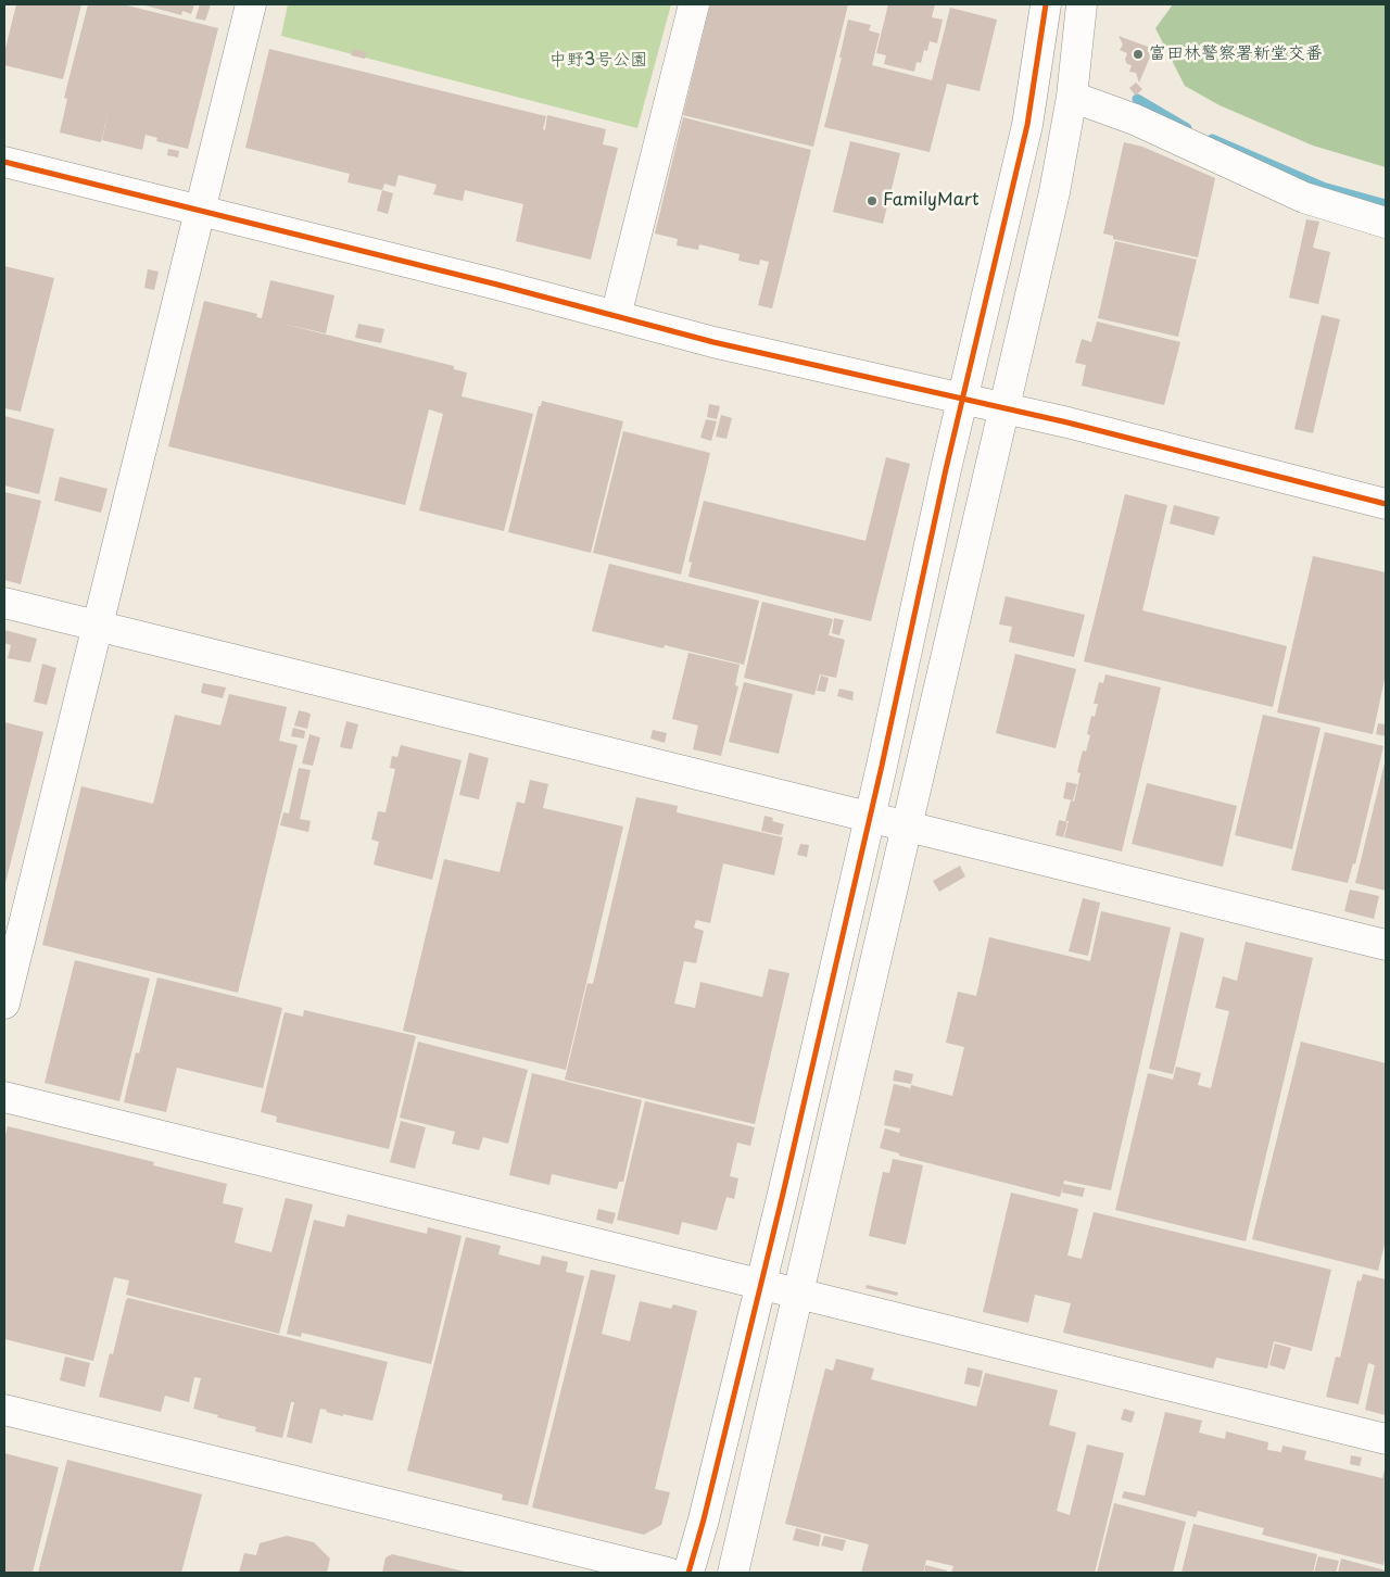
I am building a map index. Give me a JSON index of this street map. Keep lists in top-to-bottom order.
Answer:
{
  "parks": ["中野3号公園"],
  "places": ["富田林警察署新堂交番", "FamilyMart"]
}
